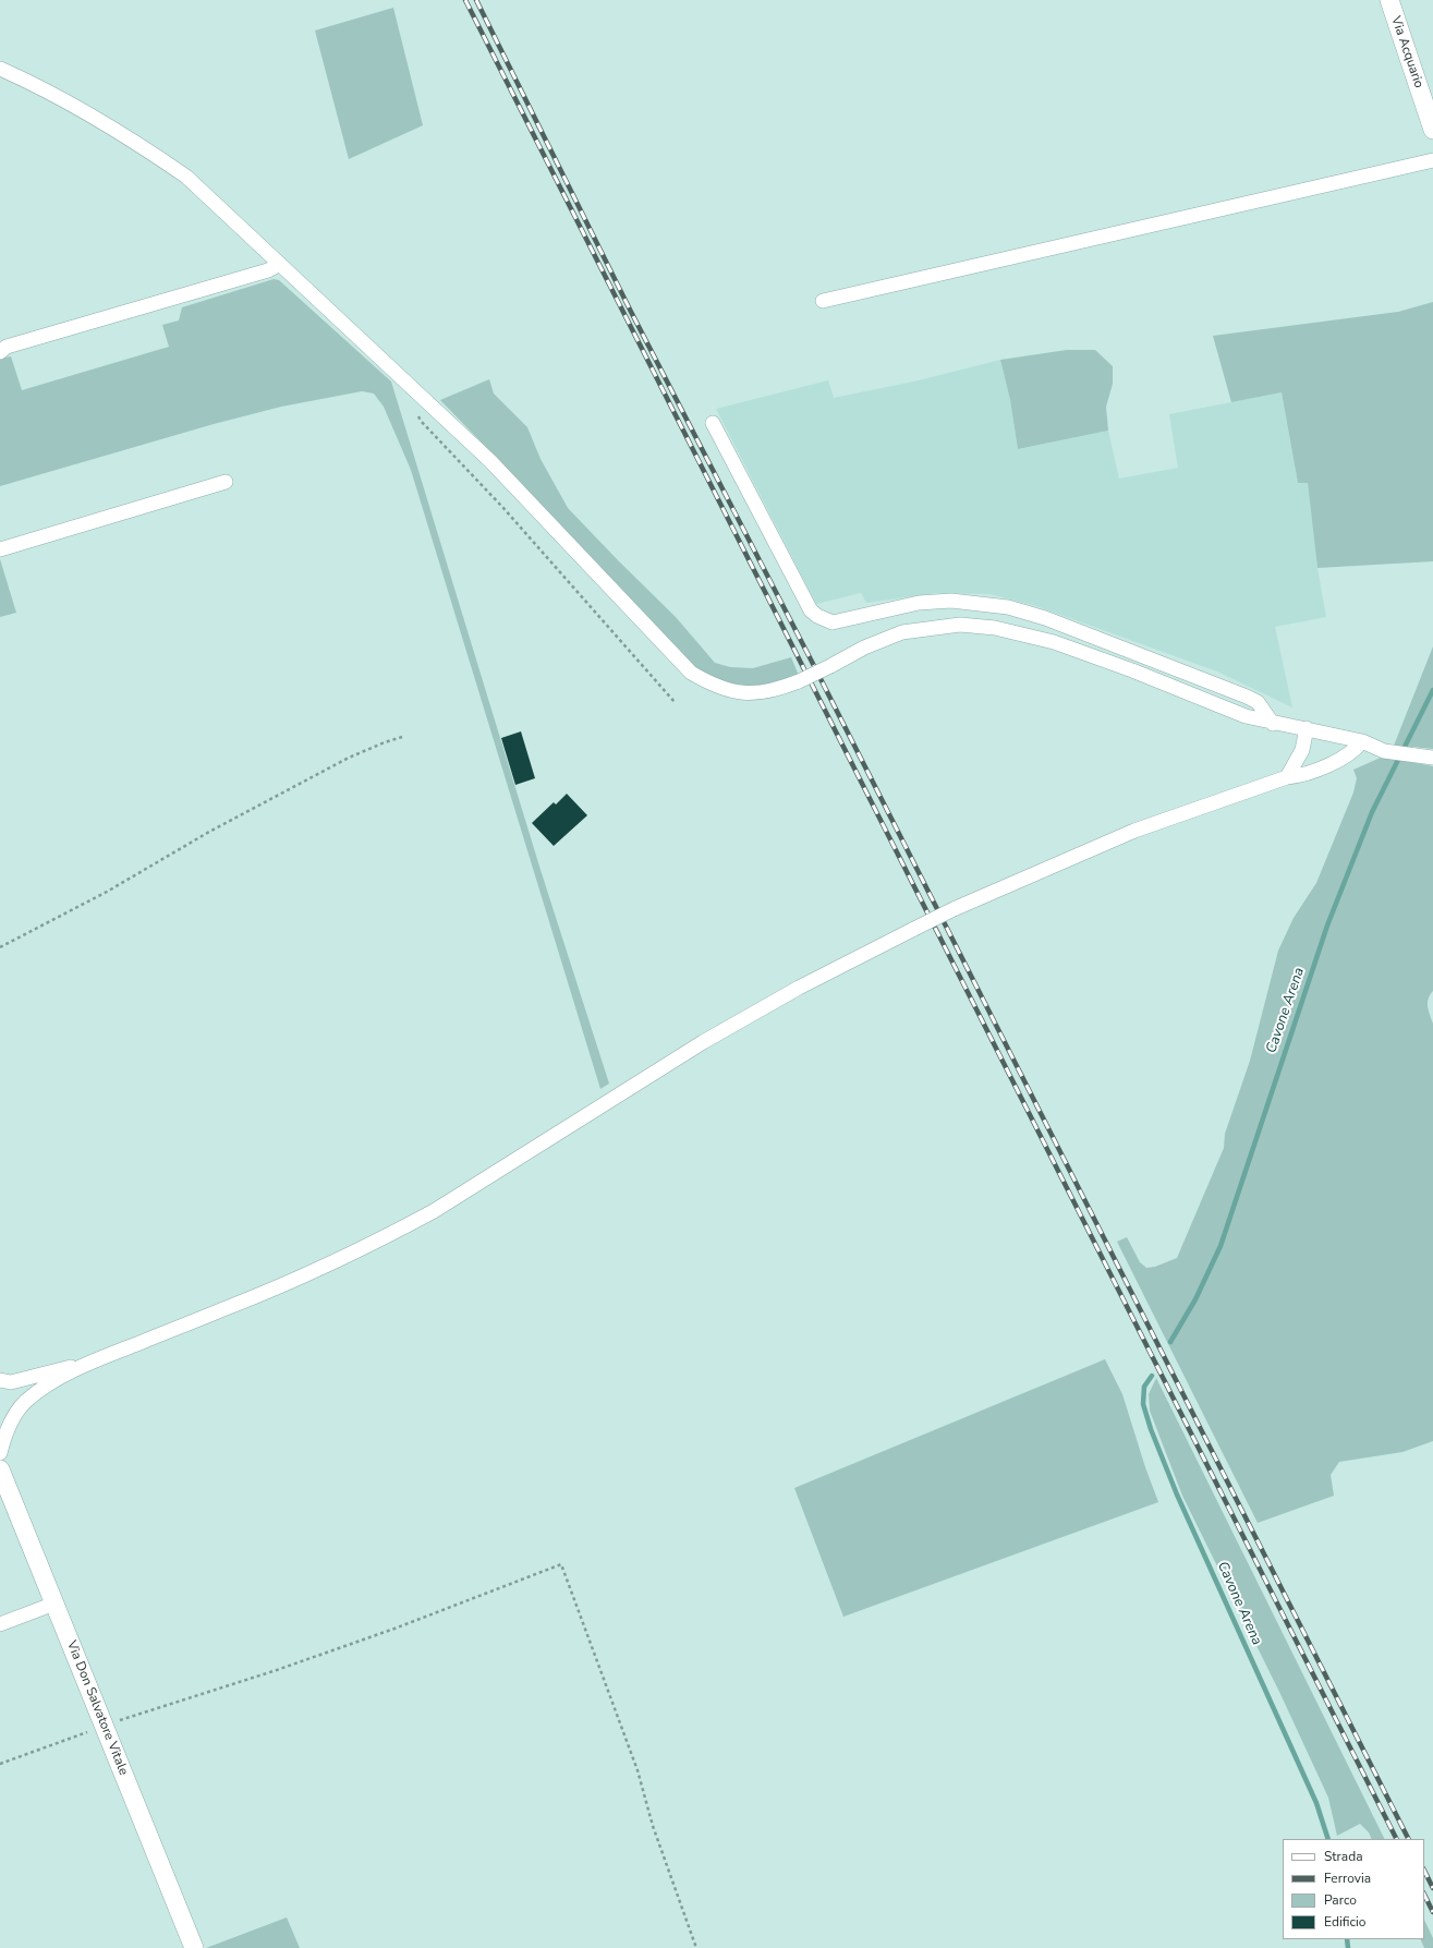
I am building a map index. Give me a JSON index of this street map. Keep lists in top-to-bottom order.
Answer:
{
  "streets": {
    "street": ["Via Acquario", "Via Don Salvatore Vitale"]
  },
  "water": ["Cavone Arena"],
  "legend": [
    "Strada",
    "Ferrovia",
    "Parco",
    "Edificio"
  ]
}
